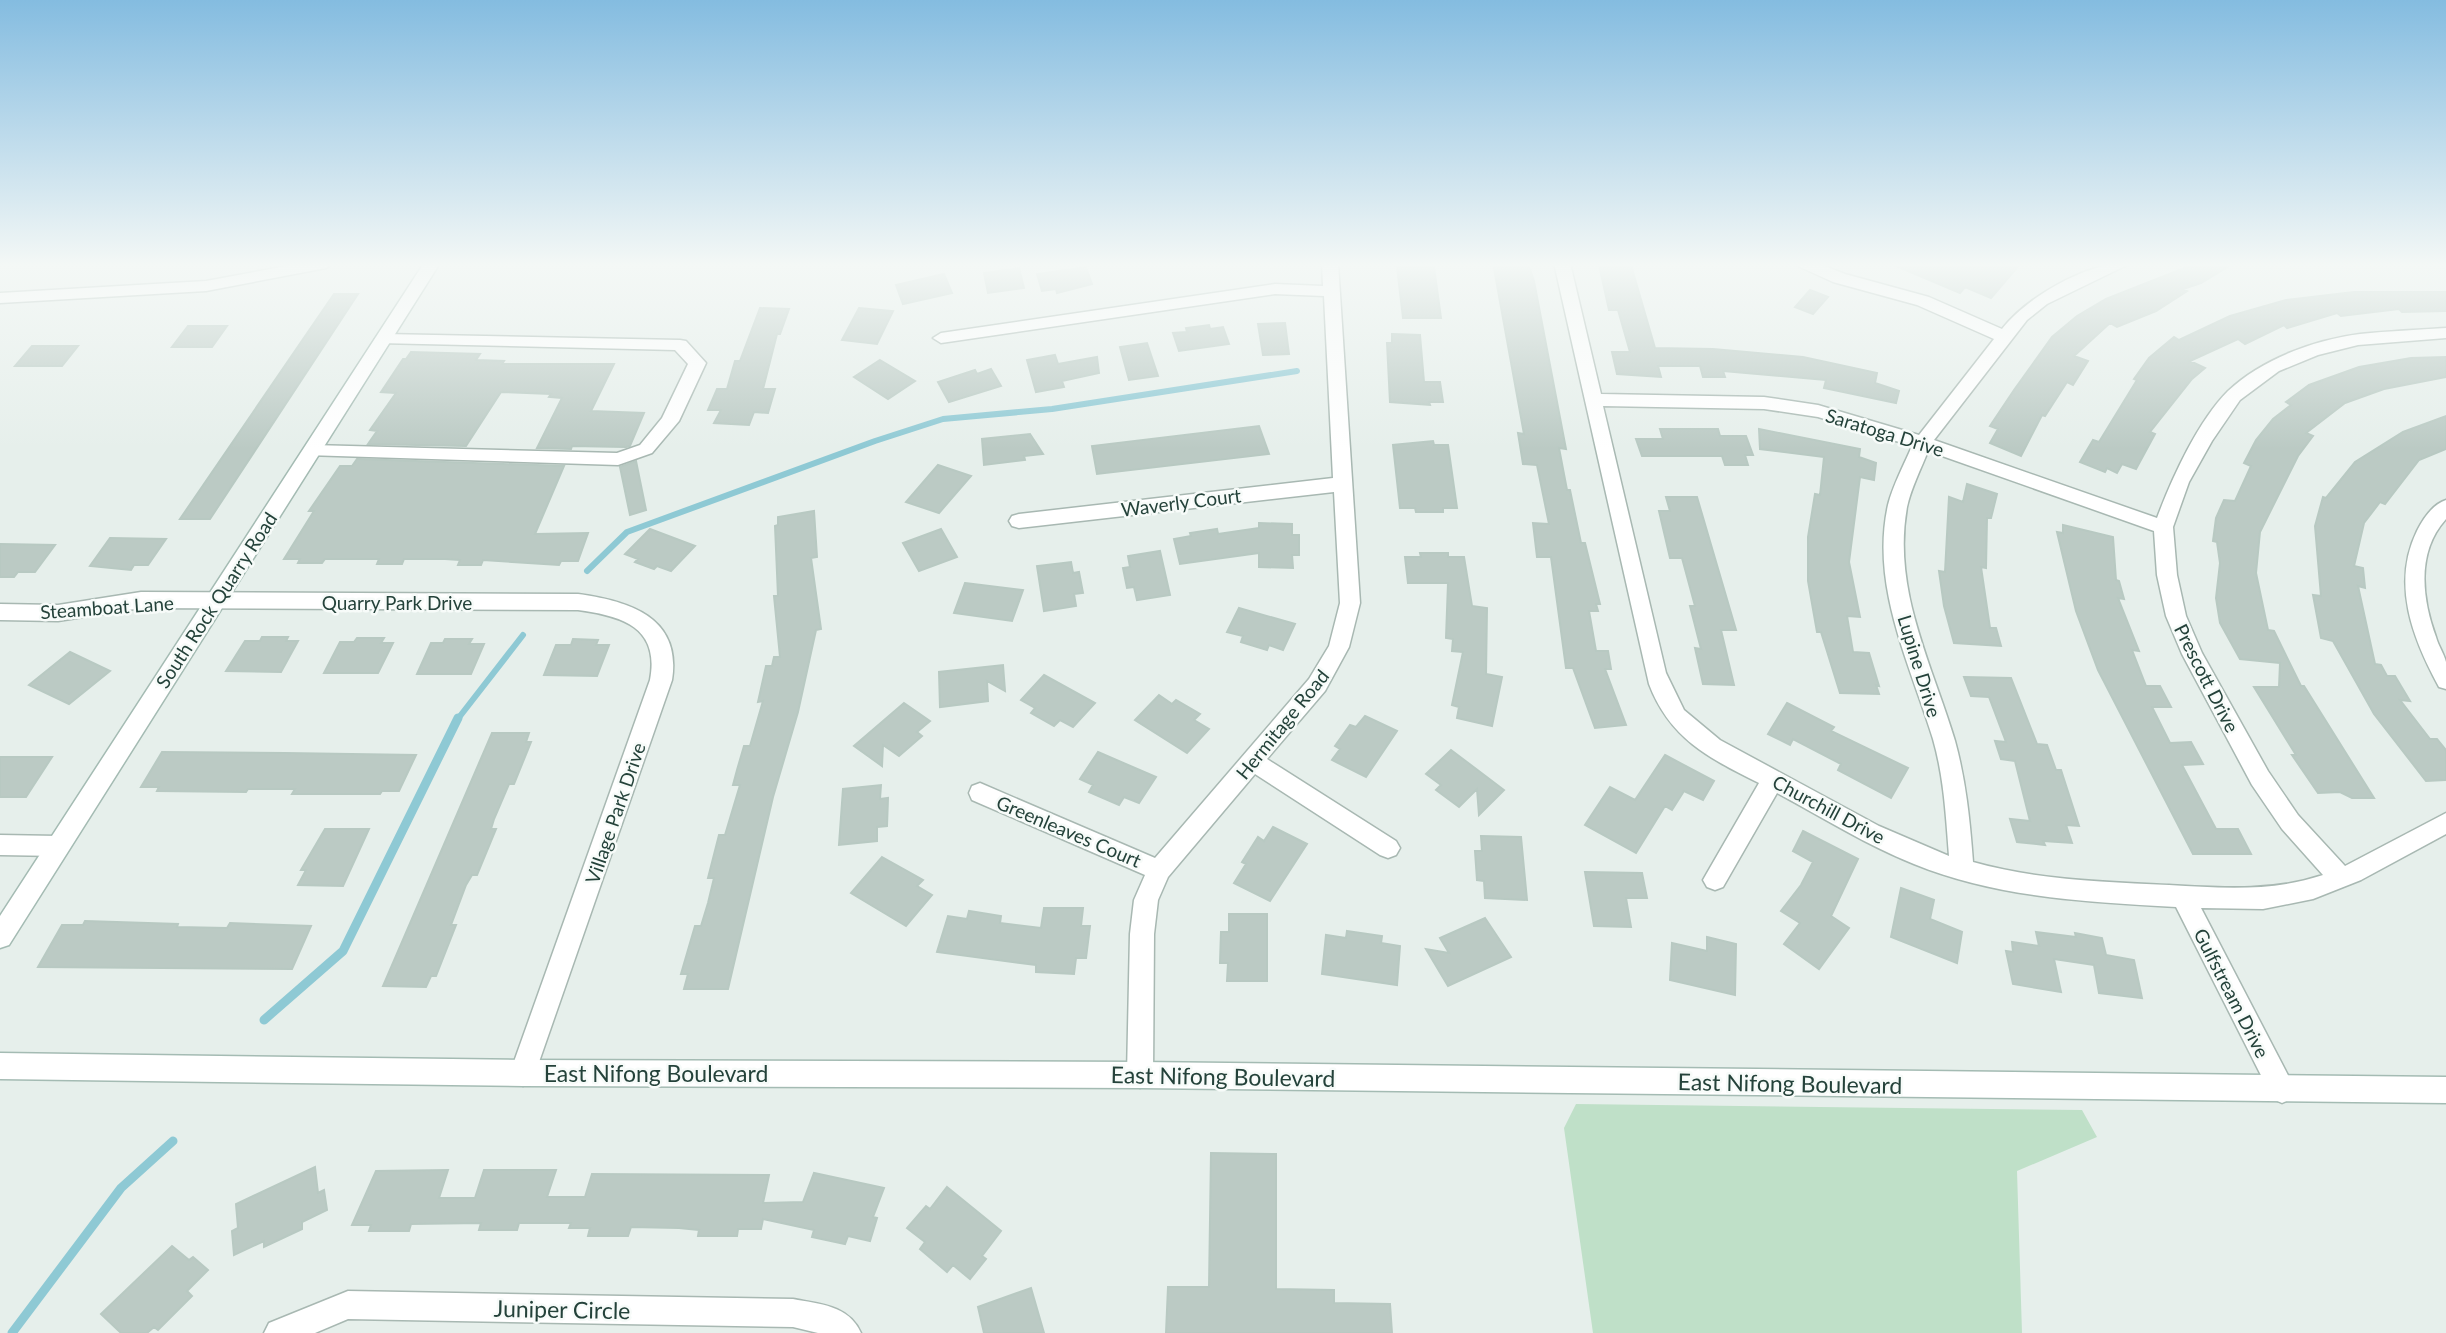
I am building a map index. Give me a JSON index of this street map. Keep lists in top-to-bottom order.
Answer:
{
  "streets": {
    "street": [
      "Saratoga Drive",
      "Waverly Court",
      "South Rock Quarry Road",
      "Quarry Park Drive",
      "Steamboat Lane",
      "Lupine Drive",
      "Prescott Drive",
      "Hermitage Road",
      "Churchill Drive",
      "Village Park Drive",
      "Greenleaves Court",
      "Gulfstream Drive",
      "East Nifong Boulevard",
      "Juniper Circle"
    ]
  },
  "crossings": [
    ["Saratoga Drive", "Lupine Drive"],
    ["Saratoga Drive", "Prescott Drive"],
    ["Saratoga Drive", "Churchill Drive"],
    ["Waverly Court", "Hermitage Road"],
    ["South Rock Quarry Road", "Quarry Park Drive"],
    ["South Rock Quarry Road", "Steamboat Lane"],
    ["Quarry Park Drive", "Steamboat Lane"],
    ["Quarry Park Drive", "Village Park Drive"],
    ["Lupine Drive", "Churchill Drive"],
    ["Prescott Drive", "Churchill Drive"],
    ["Hermitage Road", "Greenleaves Court"],
    ["Hermitage Road", "East Nifong Boulevard"],
    ["Churchill Drive", "Gulfstream Drive"],
    ["Village Park Drive", "East Nifong Boulevard"],
    ["Gulfstream Drive", "East Nifong Boulevard"]
  ]
}
